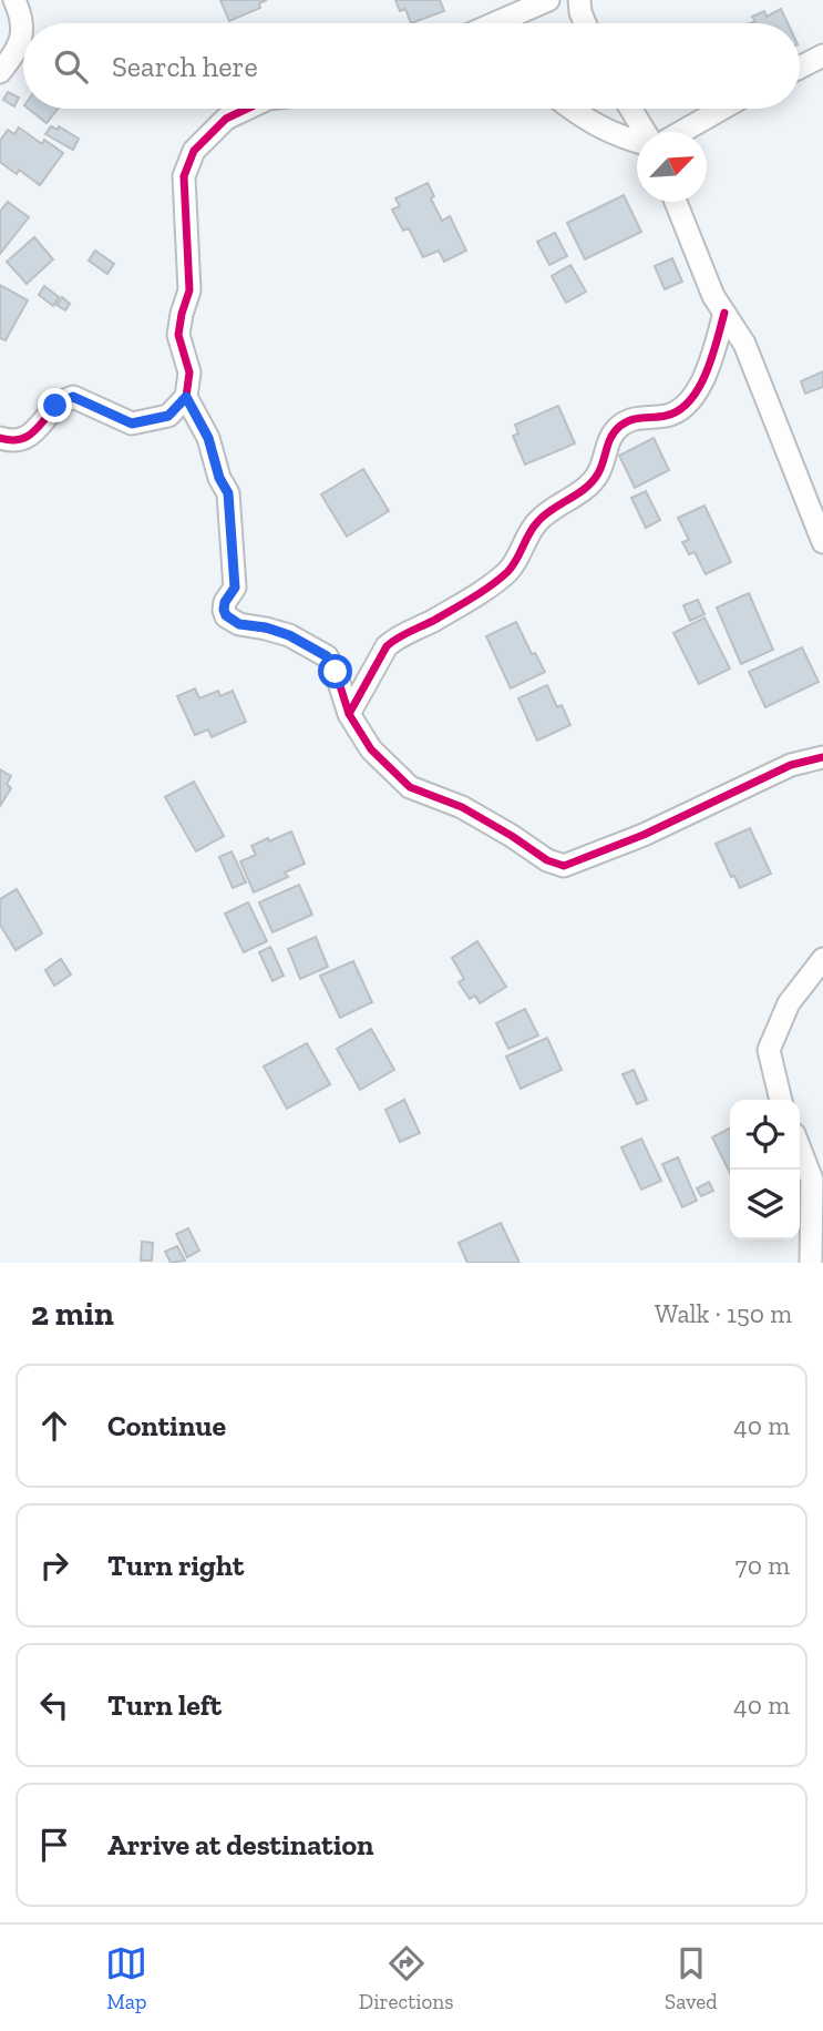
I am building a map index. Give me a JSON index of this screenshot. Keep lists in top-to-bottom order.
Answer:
{
  "north": "top right",
  "page": {
    "search": "Search here",
    "heading": ["2 min", "Walk · 150 m"],
    "list": [
      ["Continue", "40 m"],
      ["Turn right", "70 m"],
      ["Turn left", "40 m"],
      "Arrive at destination"
    ],
    "nav": ["Map", "Directions", "Saved"]
  }
}
